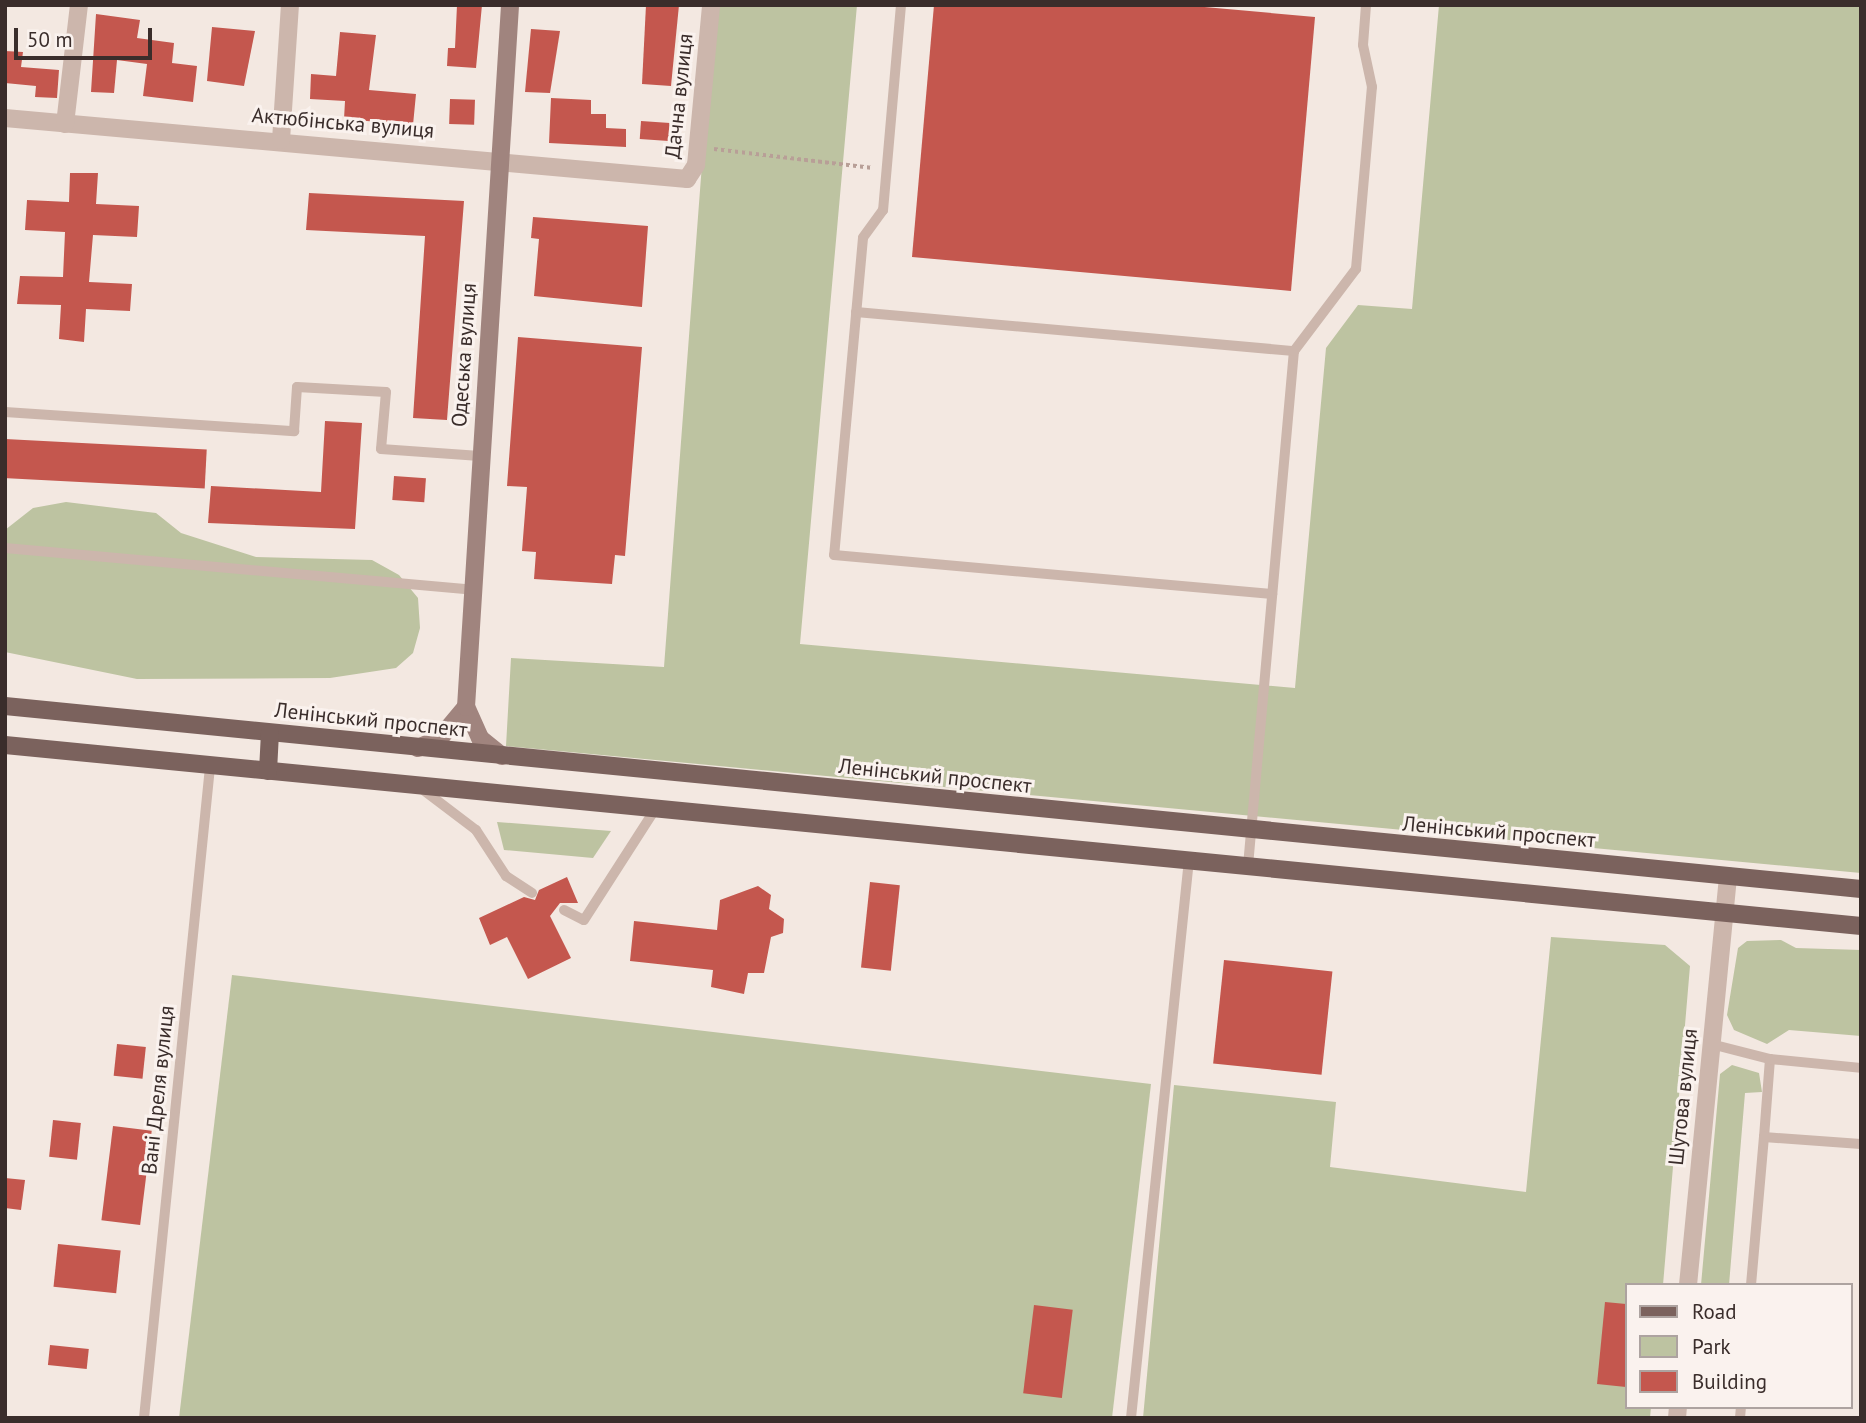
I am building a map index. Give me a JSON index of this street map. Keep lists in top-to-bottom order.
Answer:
{
  "streets": {
    "main road": ["Ленінський проспект"],
    "street": [
      "Дачна вулиця",
      "Актюбінська вулиця",
      "Одеська вулиця",
      "Шутова вулиця"
    ],
    "lane": ["Вані Дреля вулиця"]
  },
  "crossings": [
    ["Дачна вулиця", "Актюбінська вулиця"],
    ["Актюбінська вулиця", "Одеська вулиця"],
    ["Одеська вулиця", "Ленінський проспект"],
    ["Ленінський проспект", "Шутова вулиця"]
  ],
  "legend": ["Road", "Park", "Building"],
  "scale_bar": "50 m"
}
